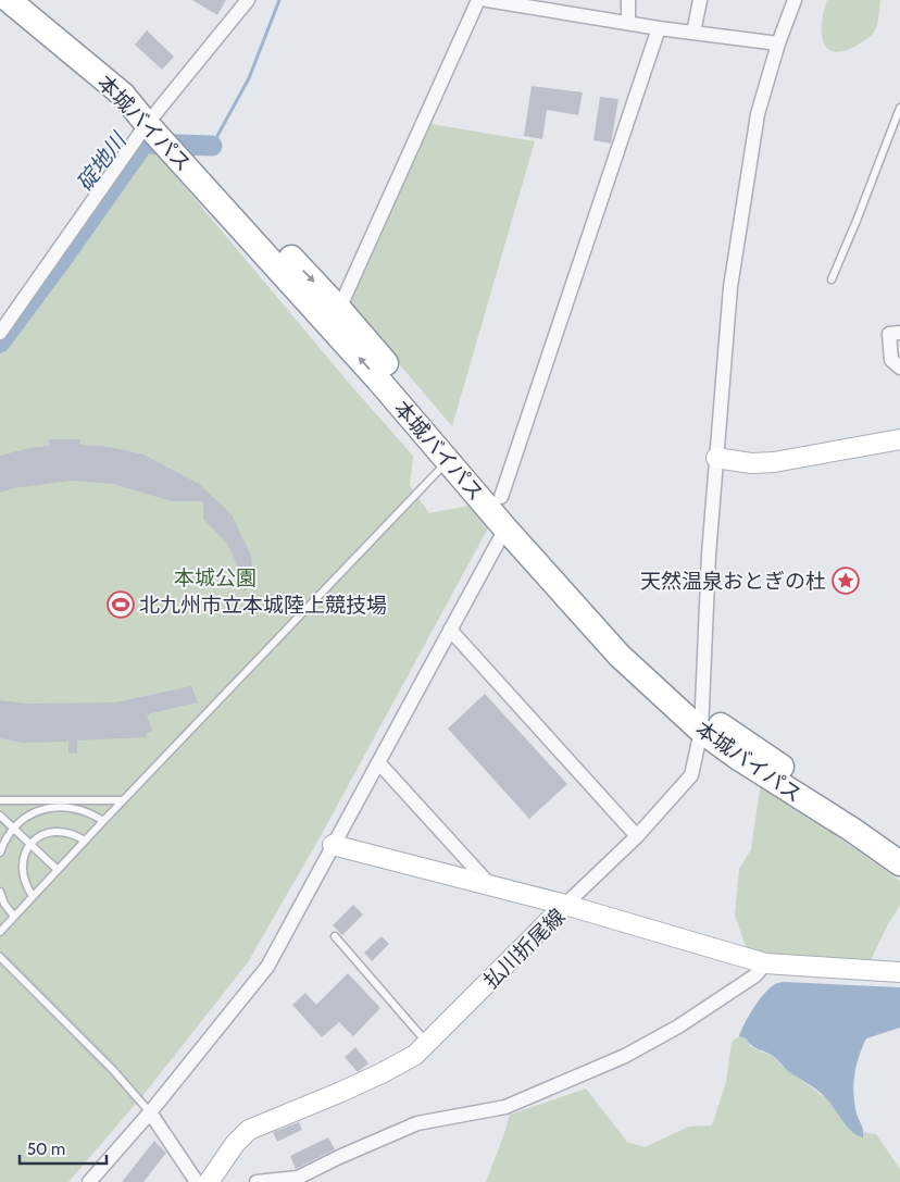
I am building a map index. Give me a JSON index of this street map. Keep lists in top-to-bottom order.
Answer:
{
  "streets": {
    "highway": ["本城バイパス"],
    "main road": ["払川折尾線"]
  },
  "water": ["碇地川"],
  "parks": ["本城公園"],
  "places": {
    "place": ["天然温泉おとぎの杜"],
    "sports": ["北九州市立本城陸上競技場"]
  },
  "scale_bar": "50 m"
}
